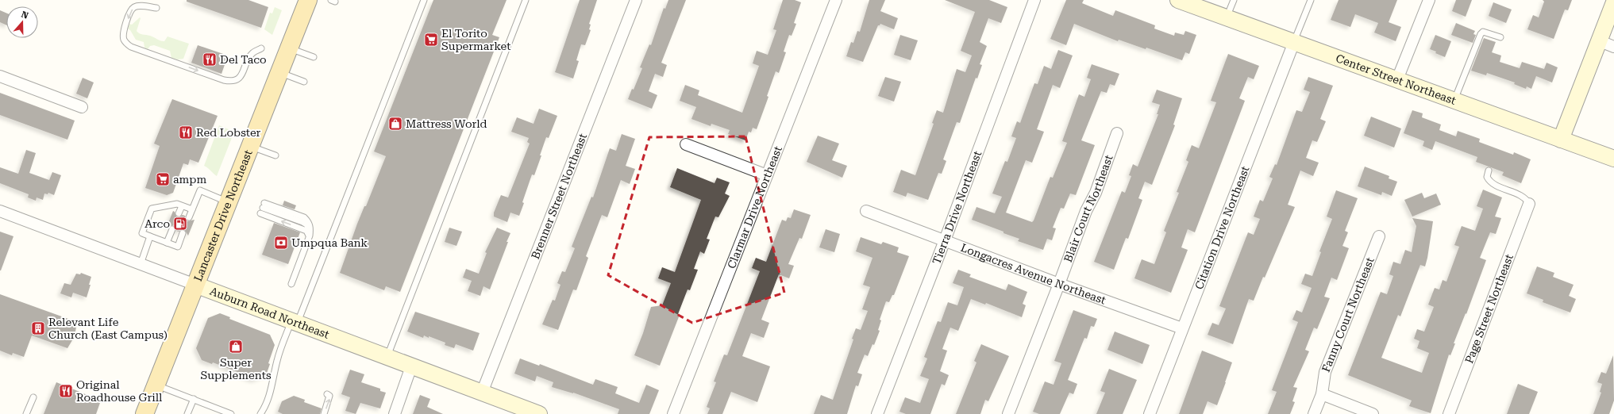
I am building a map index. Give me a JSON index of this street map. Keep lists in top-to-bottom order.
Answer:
{
  "streets": {
    "main road": ["Lancaster Drive Northeast"],
    "street": [
      "Center Street Northeast",
      "Brenner Street Northeast",
      "Clarmar Drive Northeast",
      "Tierra Drive Northeast",
      "Blair Court Northeast",
      "Citation Drive Northeast",
      "Longacres Avenue Northeast",
      "Page Street Northeast",
      "Auburn Road Northeast",
      "Fanny Court Northeast"
    ]
  },
  "crossings": [
    ["Center Street Northeast", "Citation Drive Northeast"],
    ["Brenner Street Northeast", "Auburn Road Northeast"],
    ["Tierra Drive Northeast", "Longacres Avenue Northeast"],
    ["Blair Court Northeast", "Longacres Avenue Northeast"],
    ["Lancaster Drive Northeast", "Auburn Road Northeast"],
    ["Citation Drive Northeast", "Longacres Avenue Northeast"]
  ],
  "places": {
    "supermarket": ["El Torito Supermarket", "ampm"],
    "restaurant": ["Del Taco", "Red Lobster", "Original Roadhouse Grill"],
    "shop": ["Mattress World", "Super Supplements"],
    "fuel station": ["Arco"],
    "bank": ["Umpqua Bank"],
    "building": ["Relevant Life Church (East Campus)"]
  },
  "north": "top"
}
